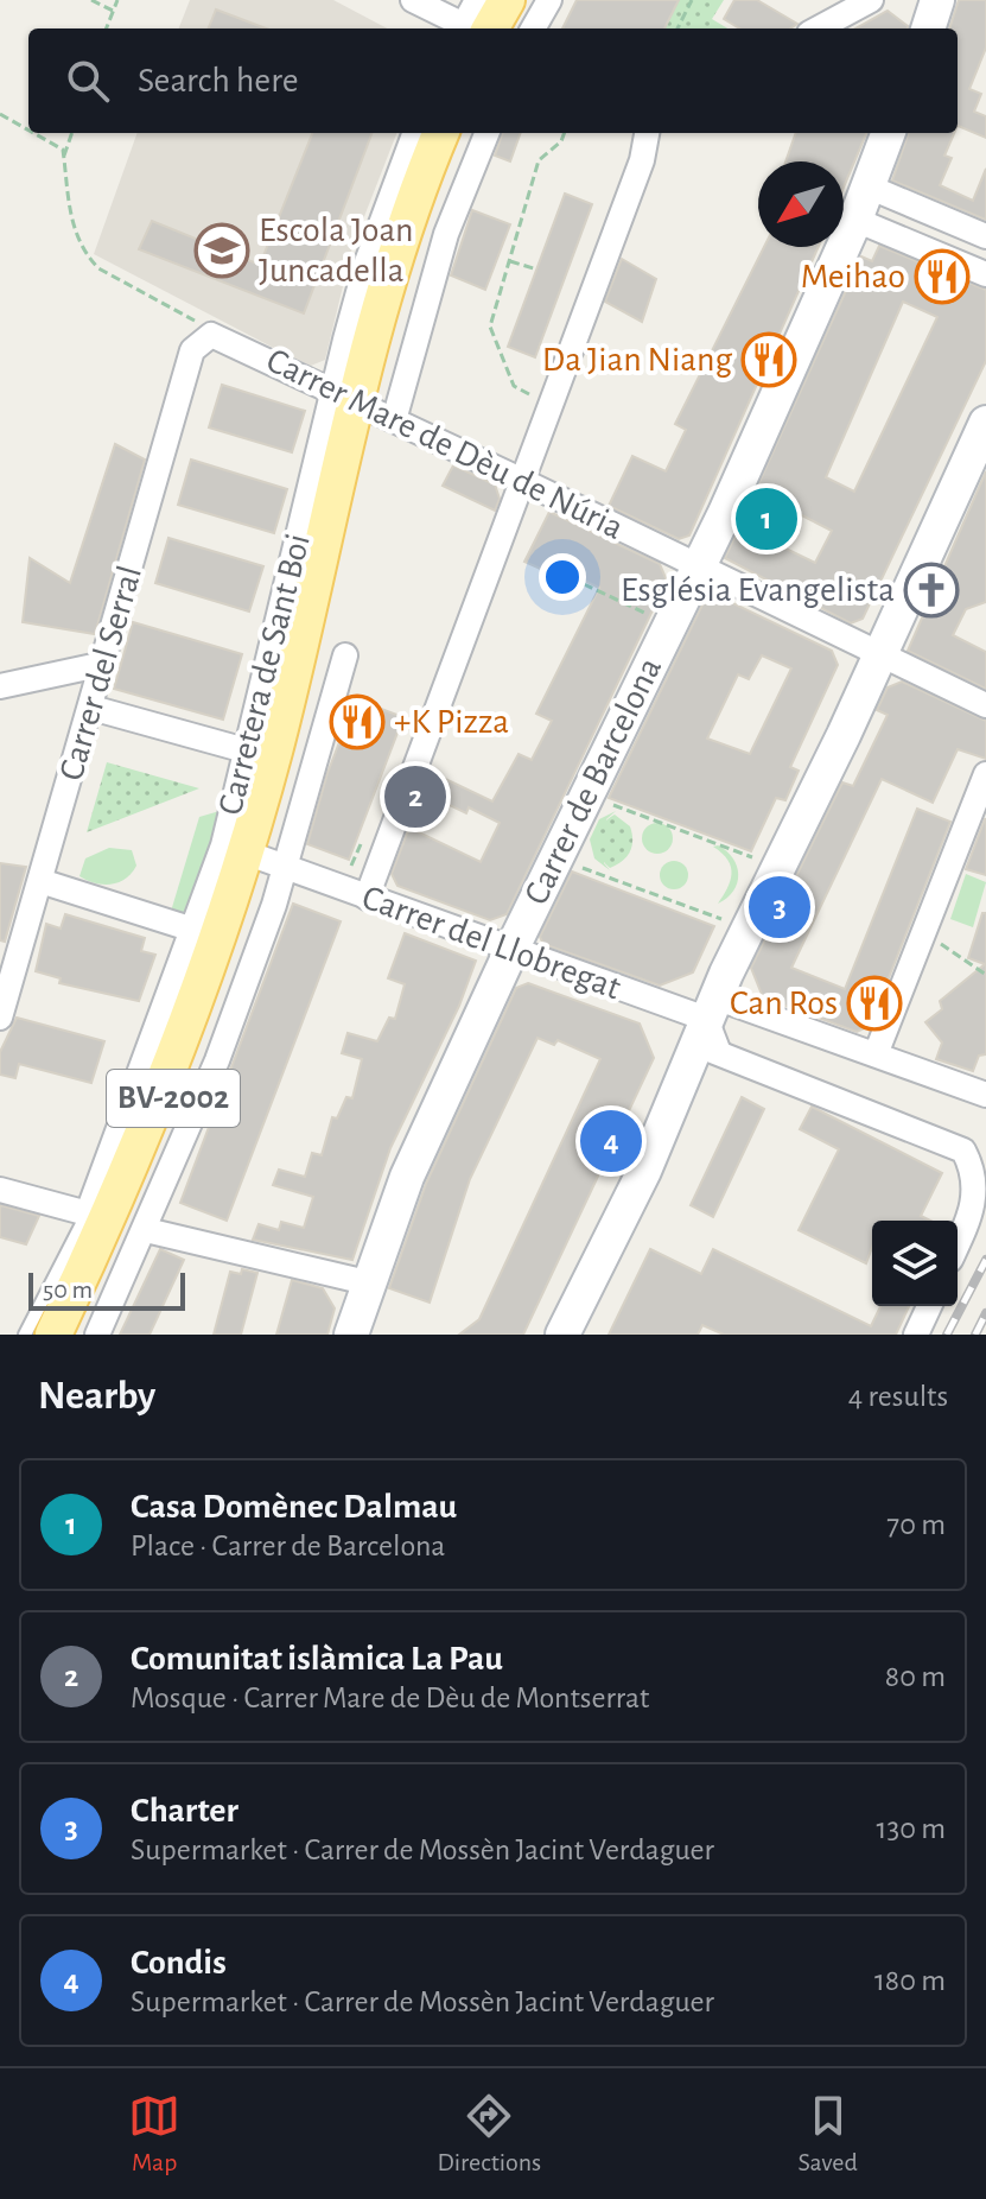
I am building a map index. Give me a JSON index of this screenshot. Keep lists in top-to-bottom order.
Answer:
{
  "streets": {
    "main road": ["BV-2002"],
    "street": [
      "Carrer Mare de Dèu de Núria",
      "Carrer del Serral",
      "Carretera de Sant Boi",
      "Carrer de Barcelona",
      "Carrer del Llobregat"
    ]
  },
  "crossings": [
    ["Carrer Mare de Dèu de Núria", "Carrer del Serral"],
    ["Carrer Mare de Dèu de Núria", "Carretera de Sant Boi"],
    ["Carrer Mare de Dèu de Núria", "Carrer de Barcelona"],
    ["Carrer Mare de Dèu de Núria", "BV-2002"],
    ["Carretera de Sant Boi", "Carrer del Llobregat"],
    ["Carretera de Sant Boi", "BV-2002"],
    ["Carrer de Barcelona", "Carrer del Llobregat"],
    ["Carrer del Llobregat", "BV-2002"]
  ],
  "places": {
    "school or university": ["Escola Joan Juncadella"],
    "restaurant": [
      "Meihao",
      "Da Jian Niang",
      "+K Pizza",
      "Can Ros"
    ],
    "church": ["Església Evangelista"]
  },
  "scale_bar": "50 m",
  "north": "bottom left",
  "page": {
    "search": "Search here",
    "pins": [
      "1",
      "2",
      "3",
      "4"
    ],
    "scale": "50 m",
    "heading": ["Nearby", "4 results"],
    "list": [
      {
        "mark": "1",
        "name": "Casa Domènec Dalmau",
        "note": "Place · Carrer de Barcelona",
        "value": "70 m"
      },
      {
        "mark": "2",
        "name": "Comunitat islàmica La Pau",
        "note": "Mosque · Carrer Mare de Dèu de Montserrat",
        "value": "80 m"
      },
      {
        "mark": "3",
        "name": "Charter",
        "note": "Supermarket · Carrer de Mossèn Jacint Verdaguer",
        "value": "130 m"
      },
      {
        "mark": "4",
        "name": "Condis",
        "note": "Supermarket · Carrer de Mossèn Jacint Verdaguer",
        "value": "180 m"
      }
    ],
    "nav": ["Map", "Directions", "Saved"]
  }
}
